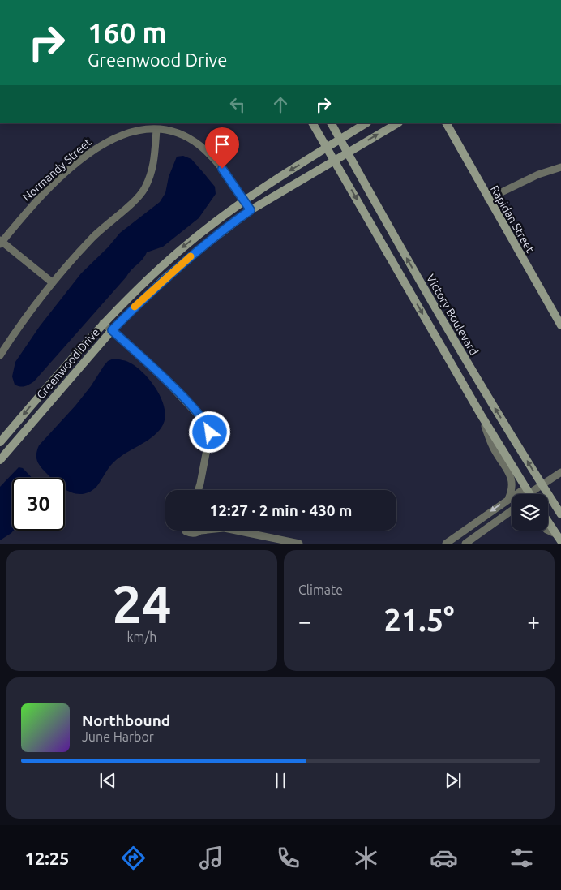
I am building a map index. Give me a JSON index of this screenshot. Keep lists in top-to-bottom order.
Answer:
{
  "streets": {
    "street": [
      "Normandy Street",
      "Rapidan Street",
      "Victory Boulevard",
      "Greenwood Drive"
    ]
  },
  "crossings": [
    ["Normandy Street", "Greenwood Drive"],
    ["Victory Boulevard", "Greenwood Drive"]
  ],
  "page": {
    "turn": ["160 m", "Greenwood Drive"],
    "limit": "30",
    "trip": "12:27 · 2 min · 430 m",
    "tile": [
      ["24", "km/h"],
      "Climate"
    ],
    "heat": ["−", "21.5°", "+"],
    "song": ["Northbound", "June Harbor"],
    "tabs": "12:25"
  }
}
